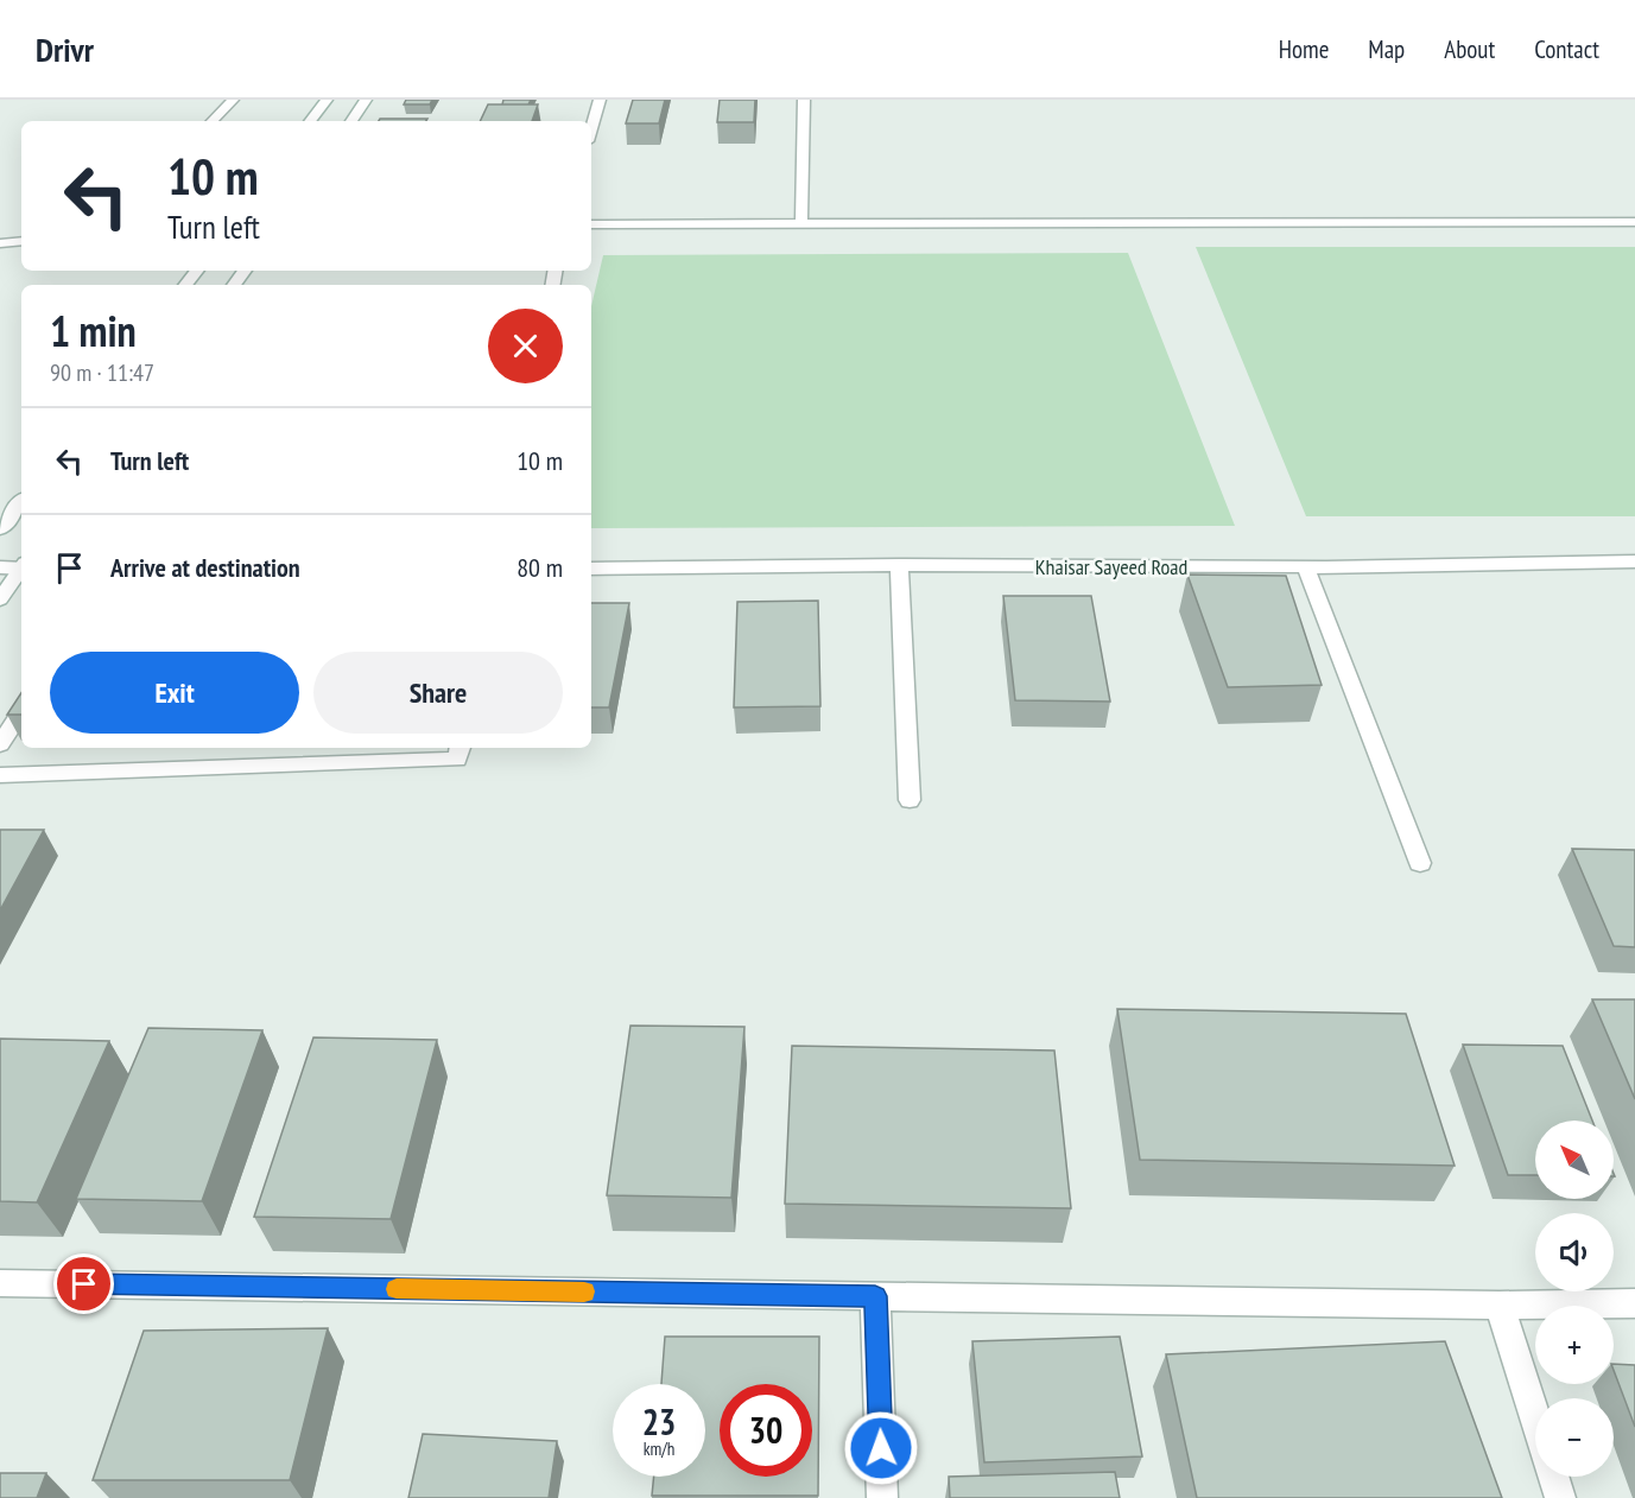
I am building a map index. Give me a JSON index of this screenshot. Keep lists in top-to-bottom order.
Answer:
{
  "streets": {
    "street": ["Khaisar Sayeed Road"]
  },
  "north": "top left",
  "page": {
    "header": "Drivr",
    "nav": [
      "Home",
      "Map",
      "About",
      "Contact"
    ],
    "turn": ["10 m", "Turn left"],
    "heading": ["1 min", "90 m · 11:47"],
    "list": [
      {
        "name": "Turn left",
        "value": "10 m"
      },
      {
        "name": "Arrive at destination",
        "value": "80 m"
      }
    ],
    "buttons": ["Exit", "Share"],
    "map_buttons": ["+", "−"],
    "speed": "23 km/h",
    "limit": "30"
  }
}
